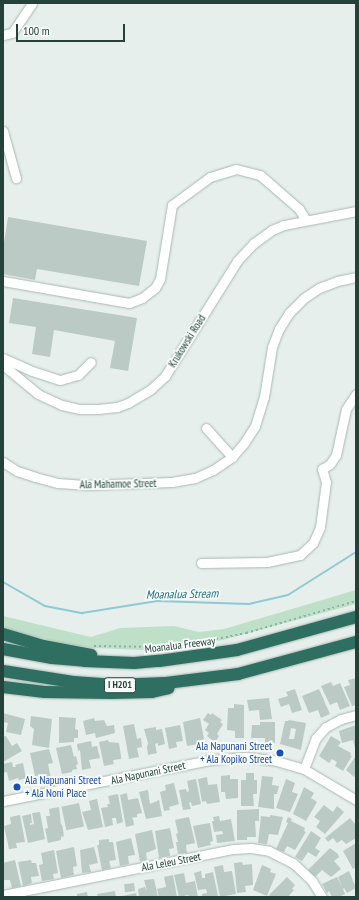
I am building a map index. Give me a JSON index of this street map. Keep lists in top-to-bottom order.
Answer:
{
  "streets": {
    "highway": ["Moanalua Freeway", "I H201"],
    "street": [
      "Krukowski Road",
      "Ala Mahamoe Street",
      "Ala Napunani Street",
      "Ala Leleu Street"
    ]
  },
  "water": ["Moanalua Stream"],
  "places": ["Ala Napunani Street + Ala Kopiko Street", "Ala Napunani Street + Ala Noni Place"],
  "scale_bar": "100 m"
}
